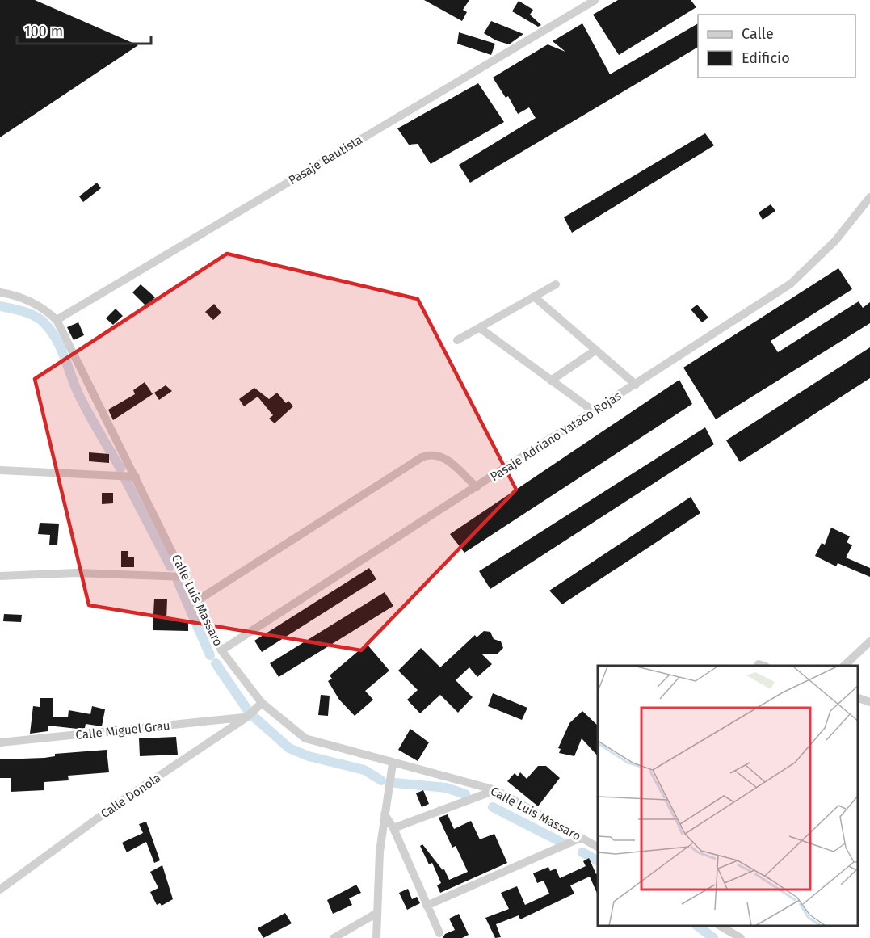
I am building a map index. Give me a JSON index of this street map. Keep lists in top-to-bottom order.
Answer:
{
  "streets": {
    "street": [
      "Pasaje Bautista",
      "Pasaje Adriano Yataco Rojas",
      "Calle Luis Massaro",
      "Calle Miguel Grau",
      "Calle Donola"
    ]
  },
  "crossings": [
    ["Pasaje Bautista", "Calle Luis Massaro"],
    ["Pasaje Adriano Yataco Rojas", "Calle Luis Massaro"],
    ["Calle Luis Massaro", "Calle Donola"],
    ["Calle Miguel Grau", "Calle Donola"]
  ],
  "legend": ["Calle", "Edificio"],
  "scale_bar": "100 m"
}
